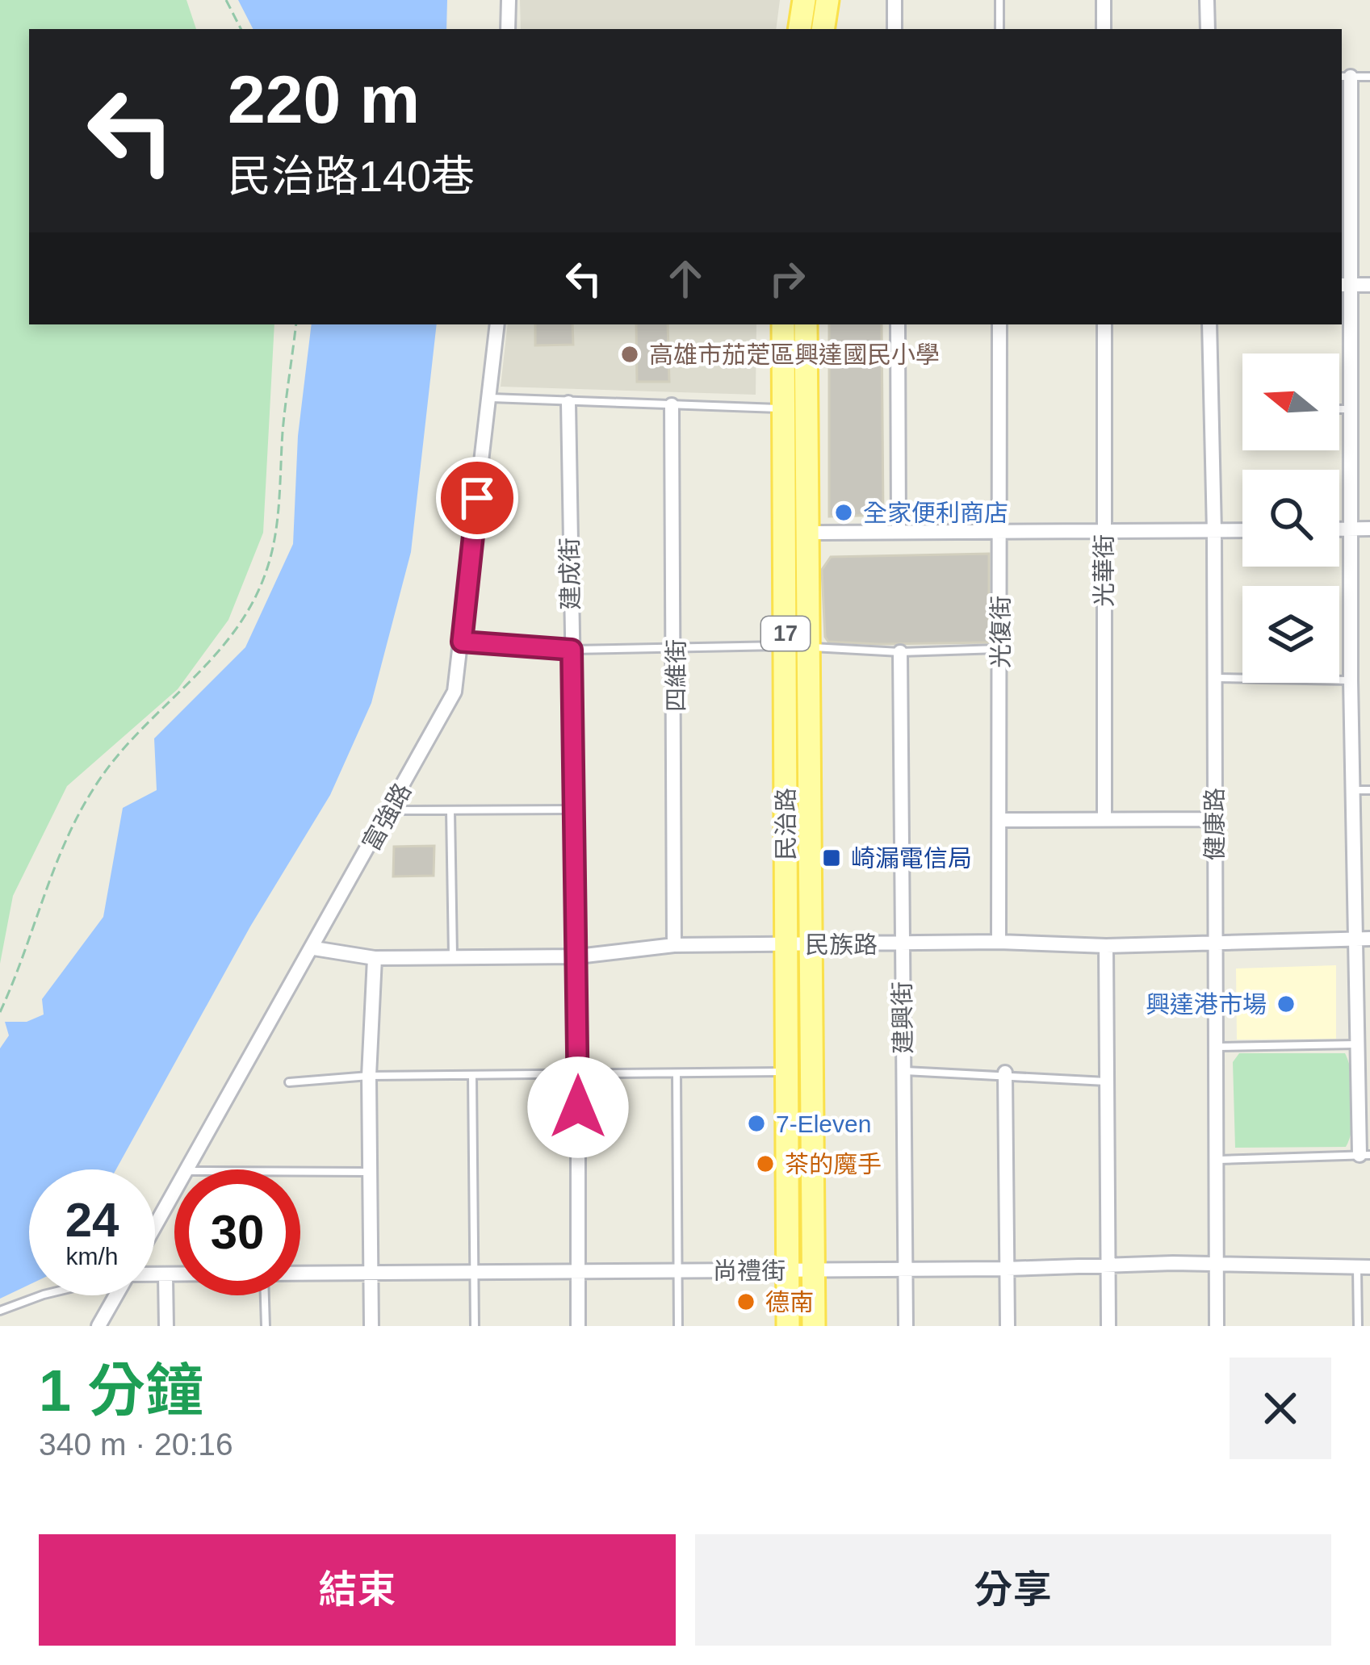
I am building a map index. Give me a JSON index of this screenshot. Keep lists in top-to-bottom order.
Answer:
{
  "streets": {
    "main road": ["17", "民治路"],
    "street": [
      "光華街",
      "建成街",
      "光復街",
      "四維街",
      "富強路",
      "健康路",
      "民族路",
      "建興街",
      "尚禮街"
    ]
  },
  "crossings": [
    ["建成街", "民族路"],
    ["建成街", "尚禮街"],
    ["光復街", "民族路"],
    ["四維街", "民族路"],
    ["富強路", "民族路"],
    ["民治路", "民族路"],
    ["民治路", "尚禮街"],
    ["健康路", "民族路"],
    ["健康路", "尚禮街"],
    ["民族路", "建興街"],
    ["建興街", "尚禮街"]
  ],
  "places": {
    "other": [
      "高雄市茄萣區興達國民小學",
      "全家便利商店",
      "興達港市場",
      "7-Eleven",
      "茶的魔手",
      "德南"
    ],
    "transit": ["崎漏電信局"]
  },
  "north": "left",
  "page": {
    "turn": ["220 m", "民治路140巷"],
    "speed": "24 km/h",
    "limit": "30",
    "heading": ["1 分鐘", "340 m · 20:16"],
    "buttons": ["結束", "分享"]
  }
}
